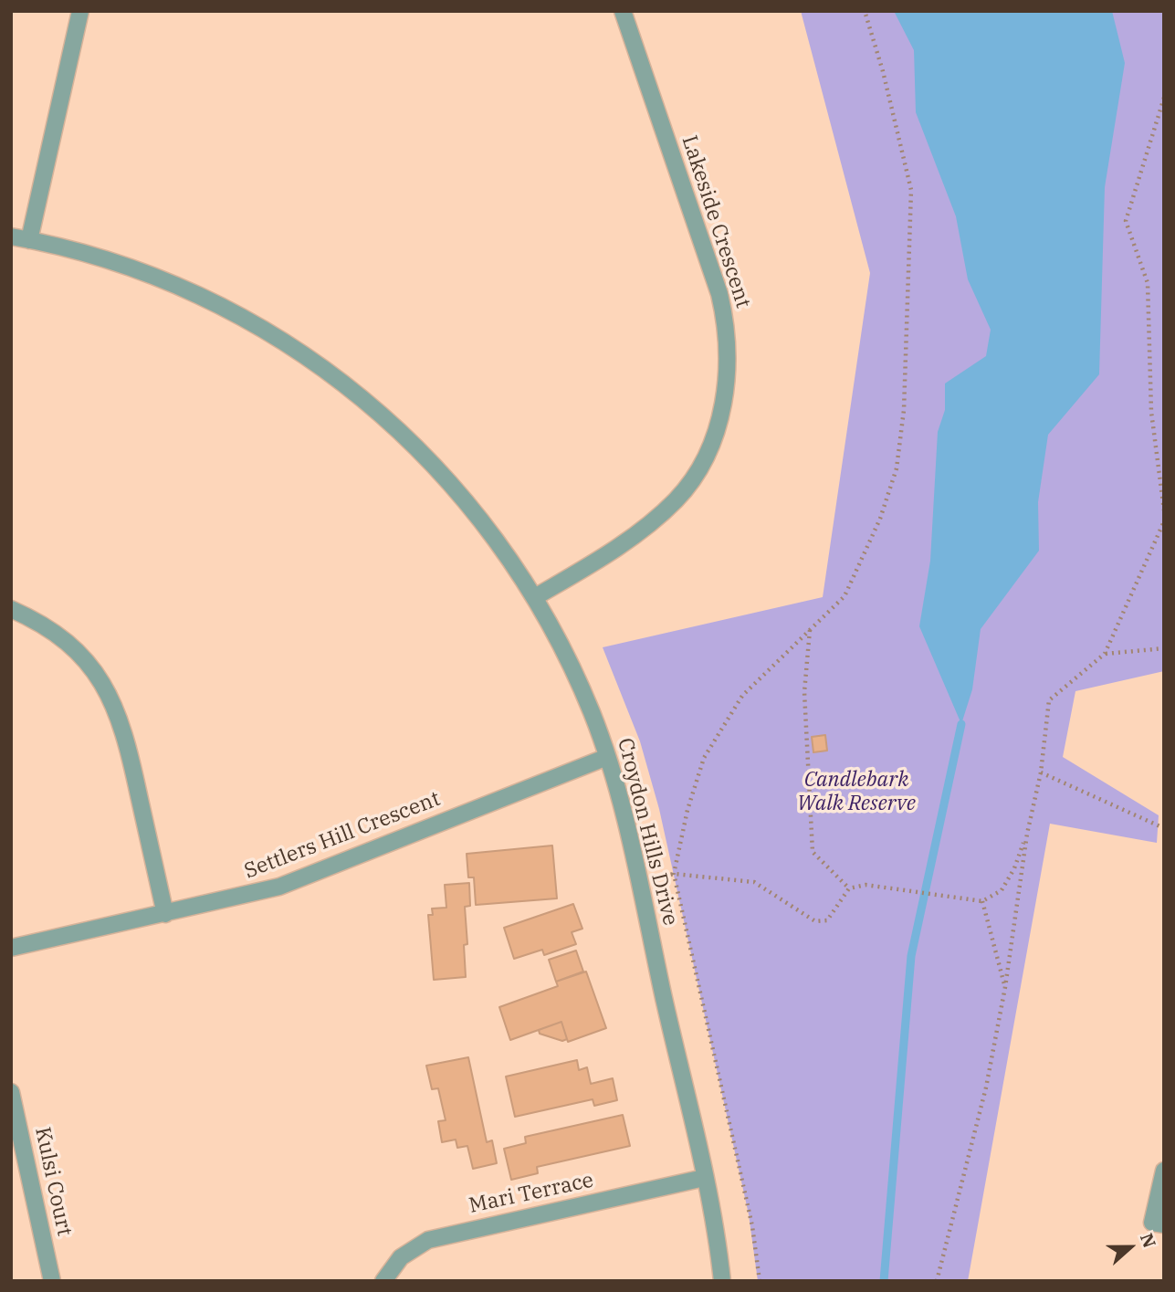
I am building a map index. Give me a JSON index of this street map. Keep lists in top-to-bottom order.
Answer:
{
  "streets": {
    "street": [
      "Lakeside Crescent",
      "Croydon Hills Drive",
      "Settlers Hill Crescent",
      "Kulsi Court",
      "Mari Terrace"
    ]
  },
  "crossings": [
    ["Lakeside Crescent", "Croydon Hills Drive"],
    ["Croydon Hills Drive", "Settlers Hill Crescent"],
    ["Croydon Hills Drive", "Mari Terrace"]
  ],
  "parks": ["Candlebark Walk Reserve"],
  "north": "right"
}
